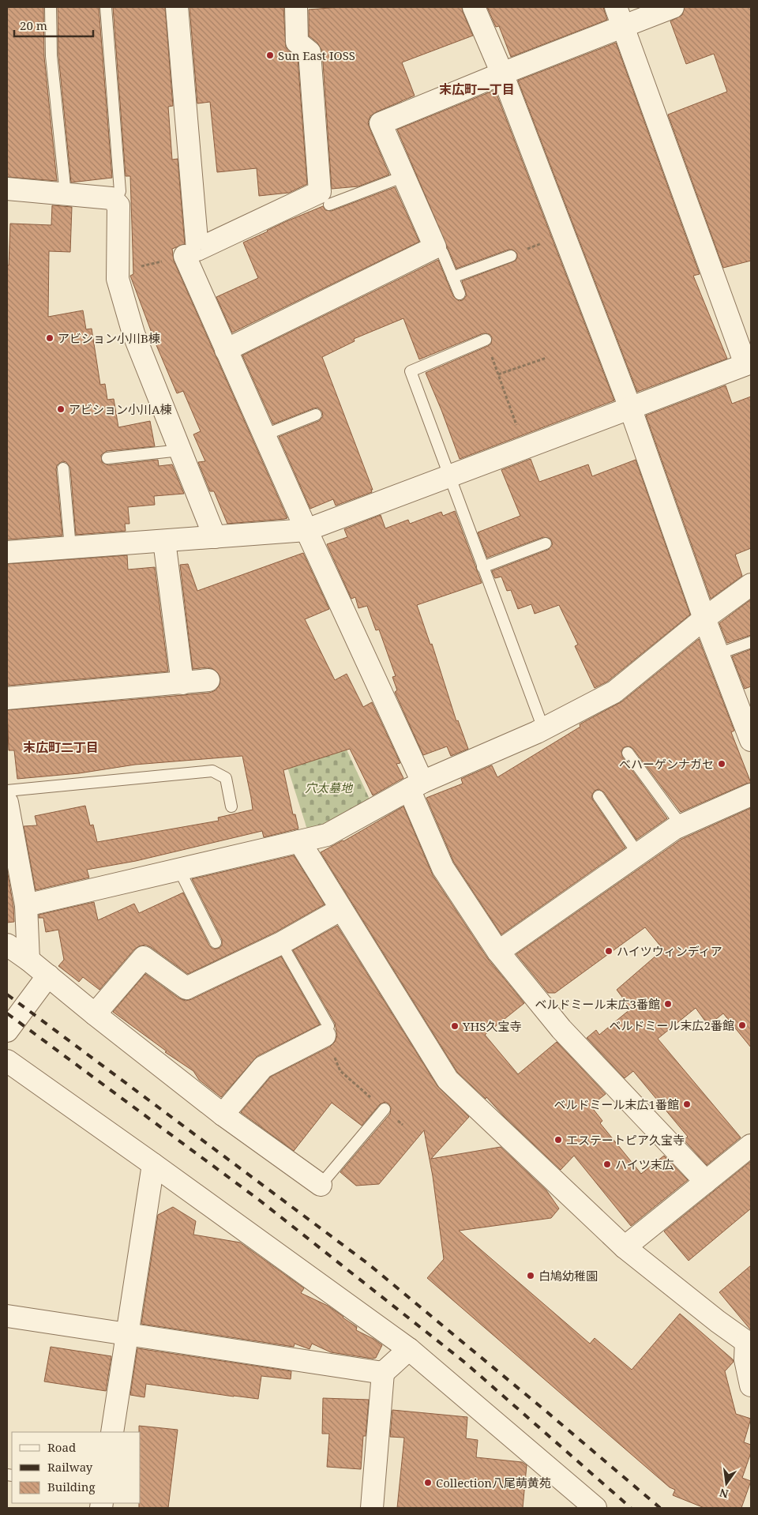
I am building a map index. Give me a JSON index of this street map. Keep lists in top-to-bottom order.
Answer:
{
  "districts": ["末広町一丁目", "末広町二丁目"],
  "parks": ["穴太墓地"],
  "places": [
    "Sun East IOSS",
    "アビション小川B棟",
    "アビション小川A棟",
    "べハーゲンナガセ",
    "ハイツウィンディア",
    "ベルドミール末広3番館",
    "ベルドミール末広2番館",
    "YHS久宝寺",
    "ベルドミール末広1番館",
    "エステートピア久宝寺",
    "ハイツ末広",
    "白鳩幼稚園",
    "Collection八尾萌黄苑"
  ],
  "legend": ["Road", "Railway", "Building"],
  "scale_bar": "20 m",
  "north": "bottom"
}
